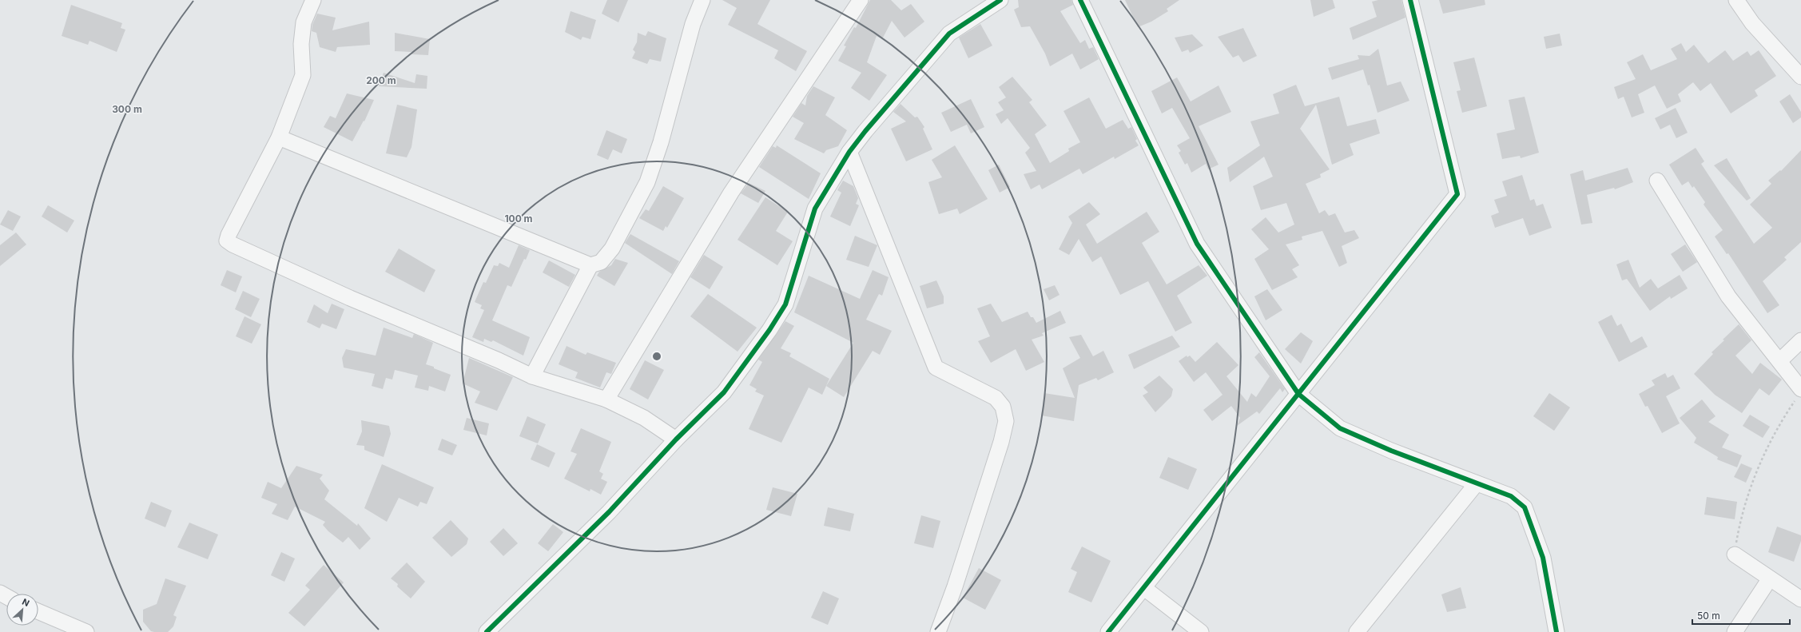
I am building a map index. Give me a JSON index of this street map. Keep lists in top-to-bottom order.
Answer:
{
  "scale_bar": "50 m",
  "north": "top right",
  "rings": ["200 m", "300 m", "100 m"]
}
